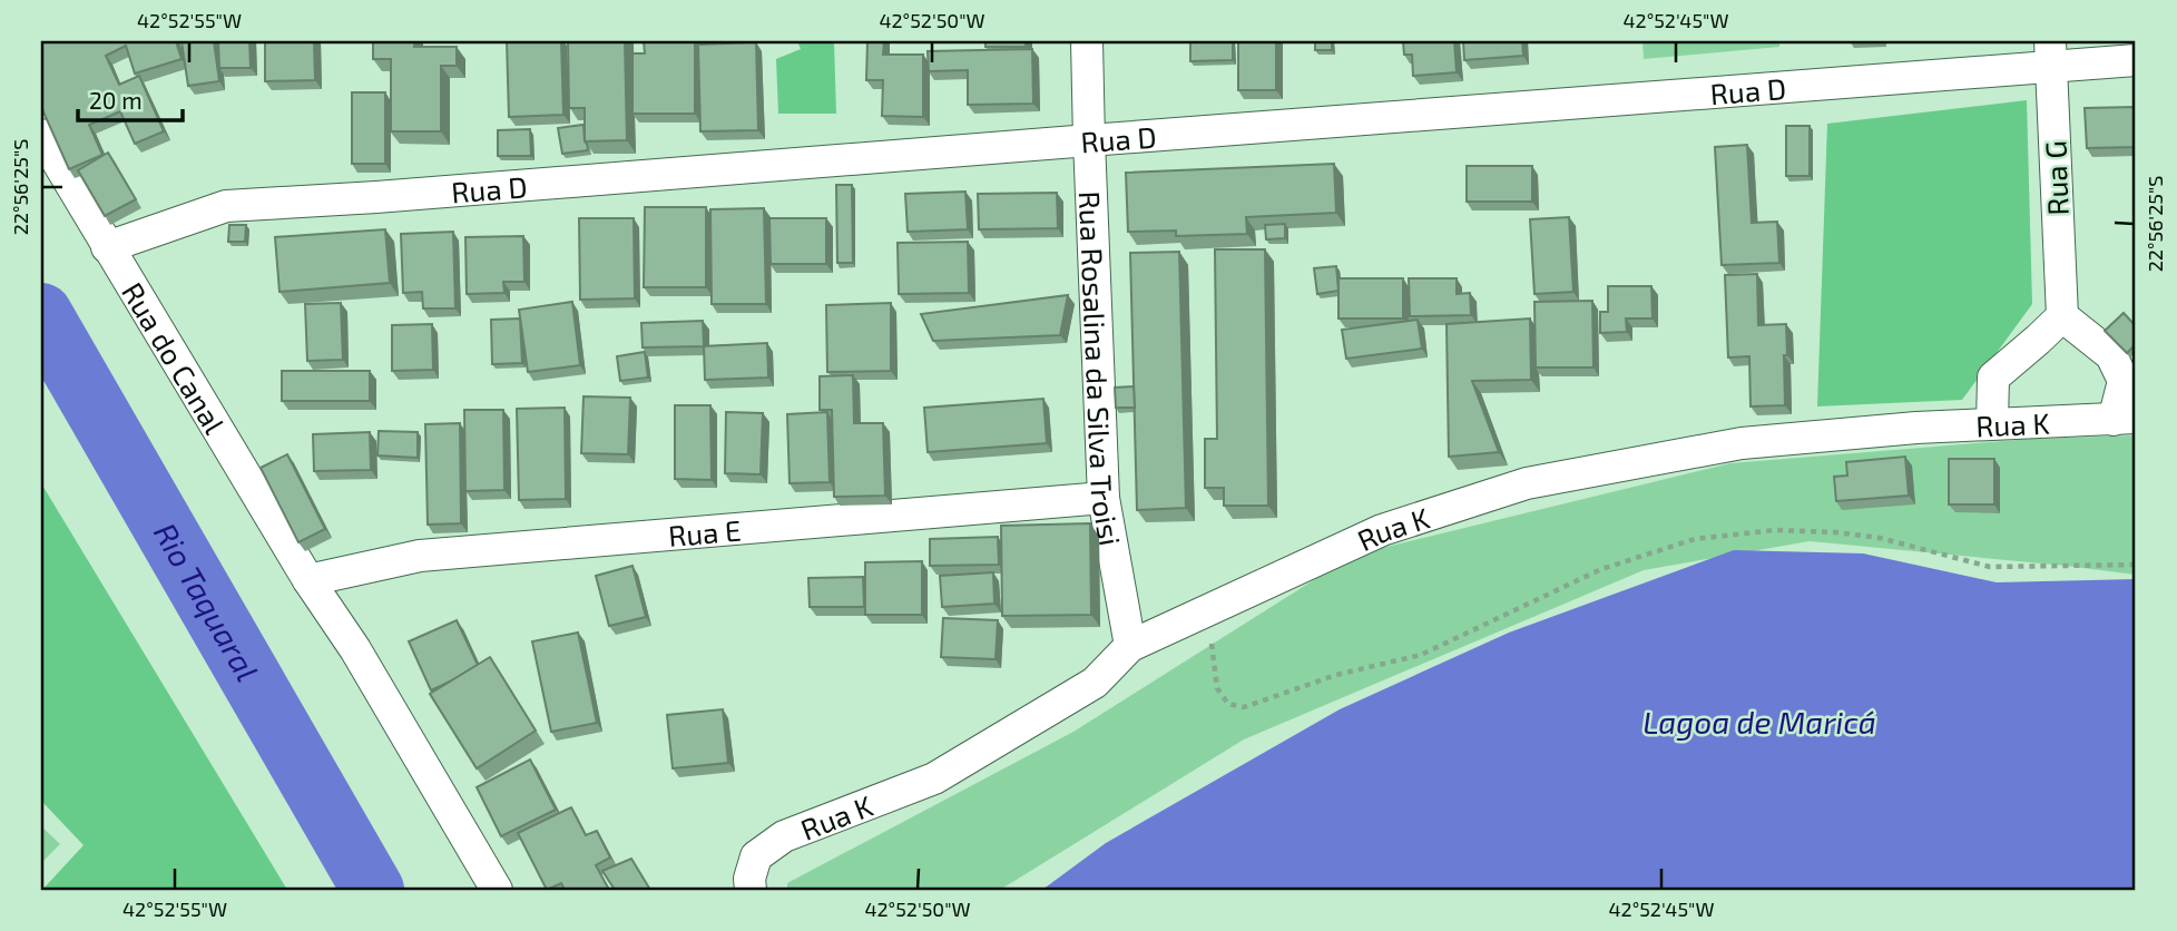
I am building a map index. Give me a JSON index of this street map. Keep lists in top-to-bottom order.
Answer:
{
  "streets": {
    "street": [
      "Rua D",
      "Rua G",
      "Rua do Canal",
      "Rua Rosalina da Silva Troisi",
      "Rua K",
      "Rua E"
    ]
  },
  "crossings": [
    ["Rua D", "Rua G"],
    ["Rua D", "Rua do Canal"],
    ["Rua D", "Rua Rosalina da Silva Troisi"],
    ["Rua do Canal", "Rua E"],
    ["Rua Rosalina da Silva Troisi", "Rua K"],
    ["Rua Rosalina da Silva Troisi", "Rua E"]
  ],
  "water": ["Rio Taquaral", "Lagoa de Maricá"],
  "scale_bar": "20 m",
  "coordinates": [
    "42°52'55\"W",
    "42°52'50\"W",
    "42°52'45\"W",
    "22°56'25\"S"
  ]
}
